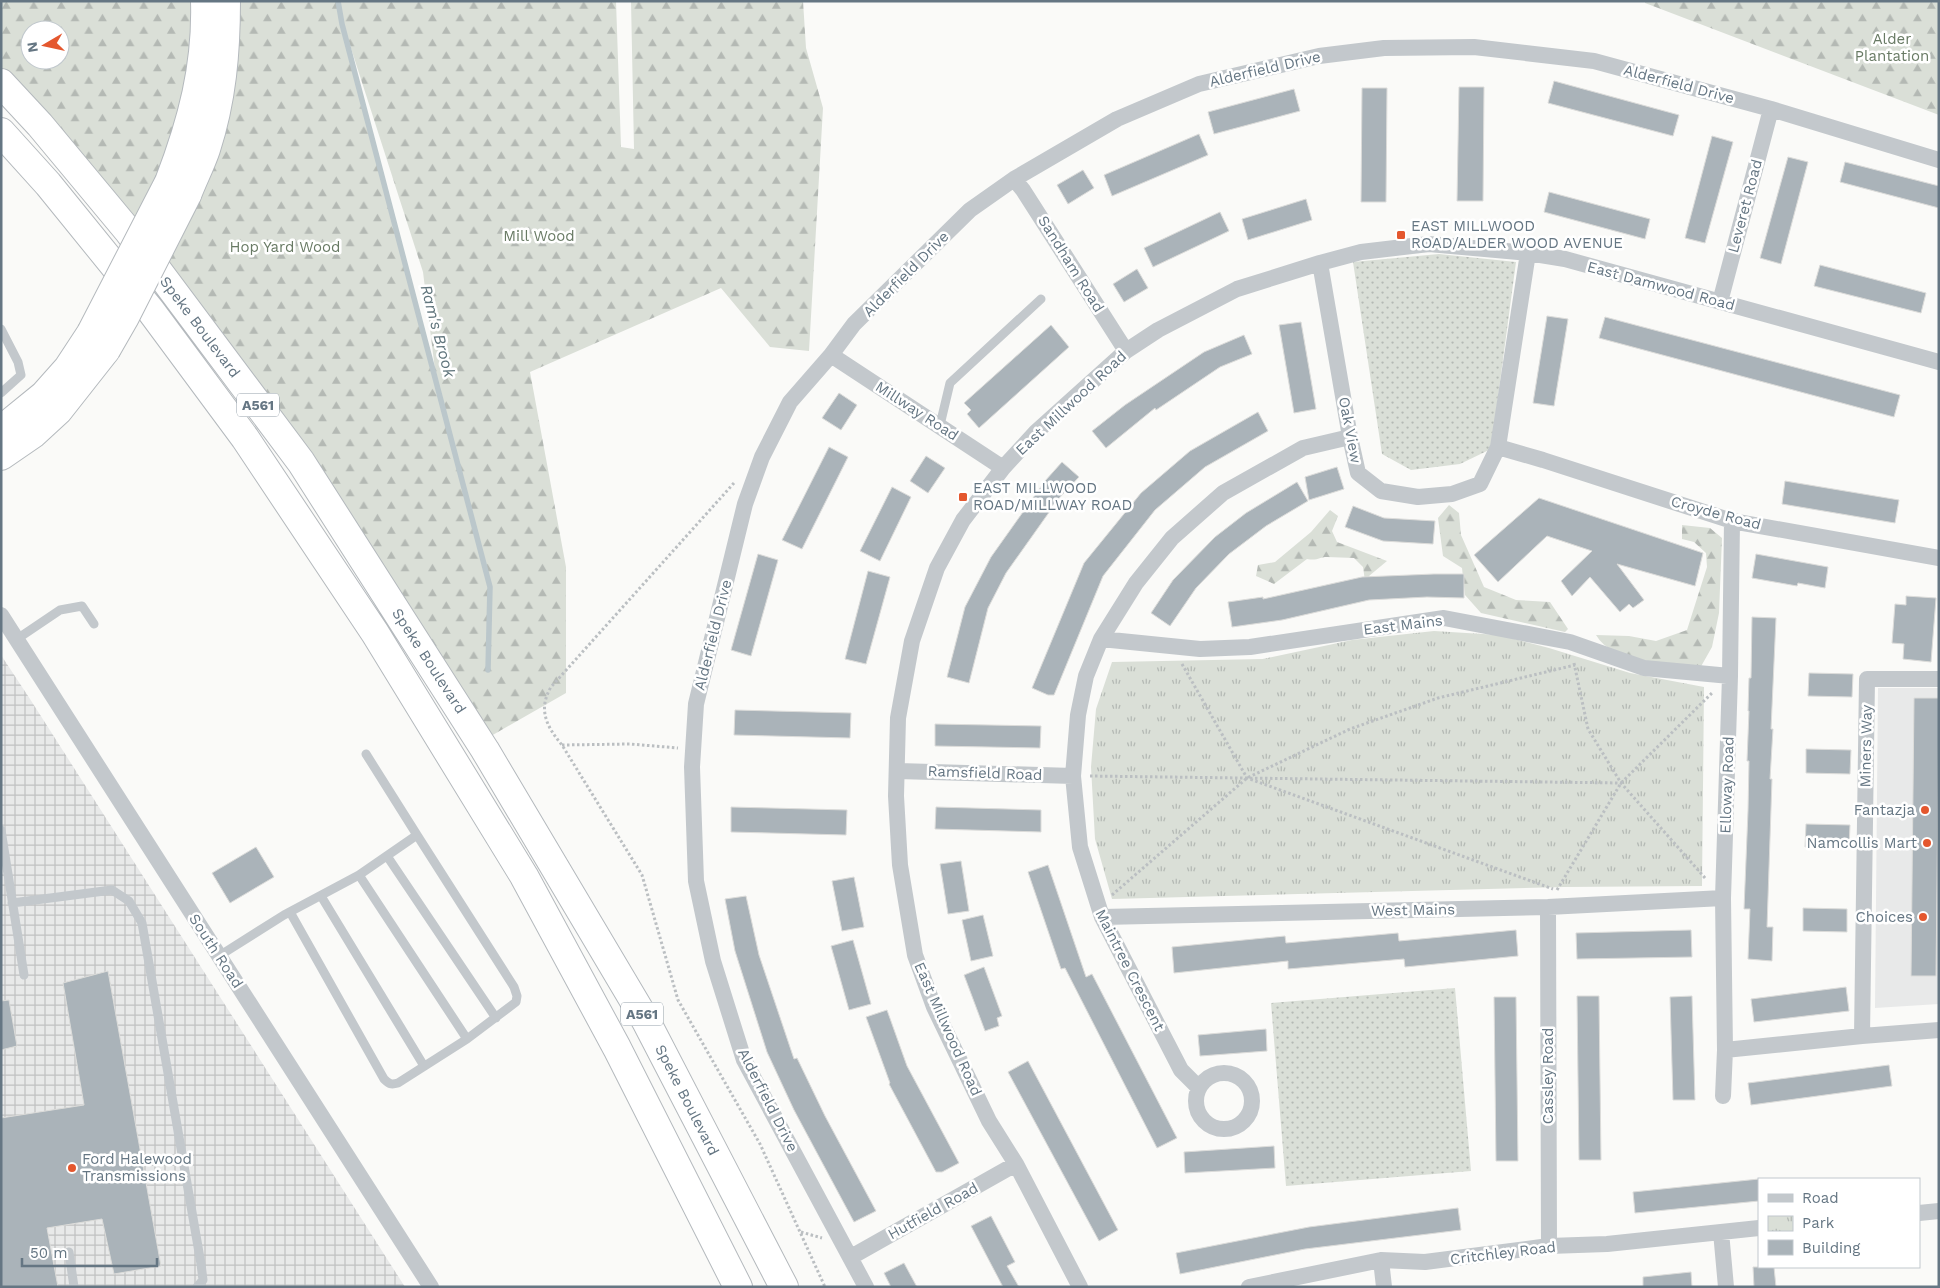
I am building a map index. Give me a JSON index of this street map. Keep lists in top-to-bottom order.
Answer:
{
  "streets": {
    "highway": ["Speke Boulevard", "A561"],
    "street": [
      "Alderfield Drive",
      "Leveret Road",
      "Sandham Road",
      "East Damwood Road",
      "East Millwood Road",
      "Millway Road",
      "Oak View",
      "Croyde Road",
      "East Mains",
      "Miners Way",
      "Ramsfield Road",
      "Elloway Road",
      "West Mains",
      "South Road",
      "Maintree Crescent",
      "Cassley Road",
      "Hutfield Road",
      "Critchley Road"
    ]
  },
  "crossings": [
    ["Alderfield Drive", "Leveret Road"],
    ["Alderfield Drive", "Sandham Road"],
    ["Alderfield Drive", "Millway Road"],
    ["Alderfield Drive", "Hutfield Road"],
    ["Leveret Road", "East Damwood Road"],
    ["Sandham Road", "East Millwood Road"],
    ["East Damwood Road", "East Millwood Road"],
    ["East Damwood Road", "Oak View"],
    ["East Millwood Road", "Millway Road"],
    ["East Millwood Road", "Oak View"],
    ["East Millwood Road", "Ramsfield Road"],
    ["East Millwood Road", "Hutfield Road"],
    ["Oak View", "Croyde Road"],
    ["Oak View", "Maintree Crescent"],
    ["Croyde Road", "Elloway Road"],
    ["East Mains", "Elloway Road"],
    ["East Mains", "Maintree Crescent"],
    ["Ramsfield Road", "Maintree Crescent"],
    ["Elloway Road", "West Mains"],
    ["West Mains", "Maintree Crescent"],
    ["West Mains", "Cassley Road"],
    ["Cassley Road", "Critchley Road"]
  ],
  "water": ["Ram's Brook"],
  "parks": ["Alder Plantation", "Mill Wood", "Hop Yard Wood"],
  "places": {
    "transit": ["EAST MILLWOOD ROAD/ALDER WOOD AVENUE", "EAST MILLWOOD ROAD/MILLWAY ROAD"],
    "other": [
      "Fantazja",
      "Namcollis Mart",
      "Choices",
      "Ford Halewood Transmissions"
    ]
  },
  "legend": ["Road", "Park", "Building"],
  "scale_bar": "50 m",
  "north": "left"
}
